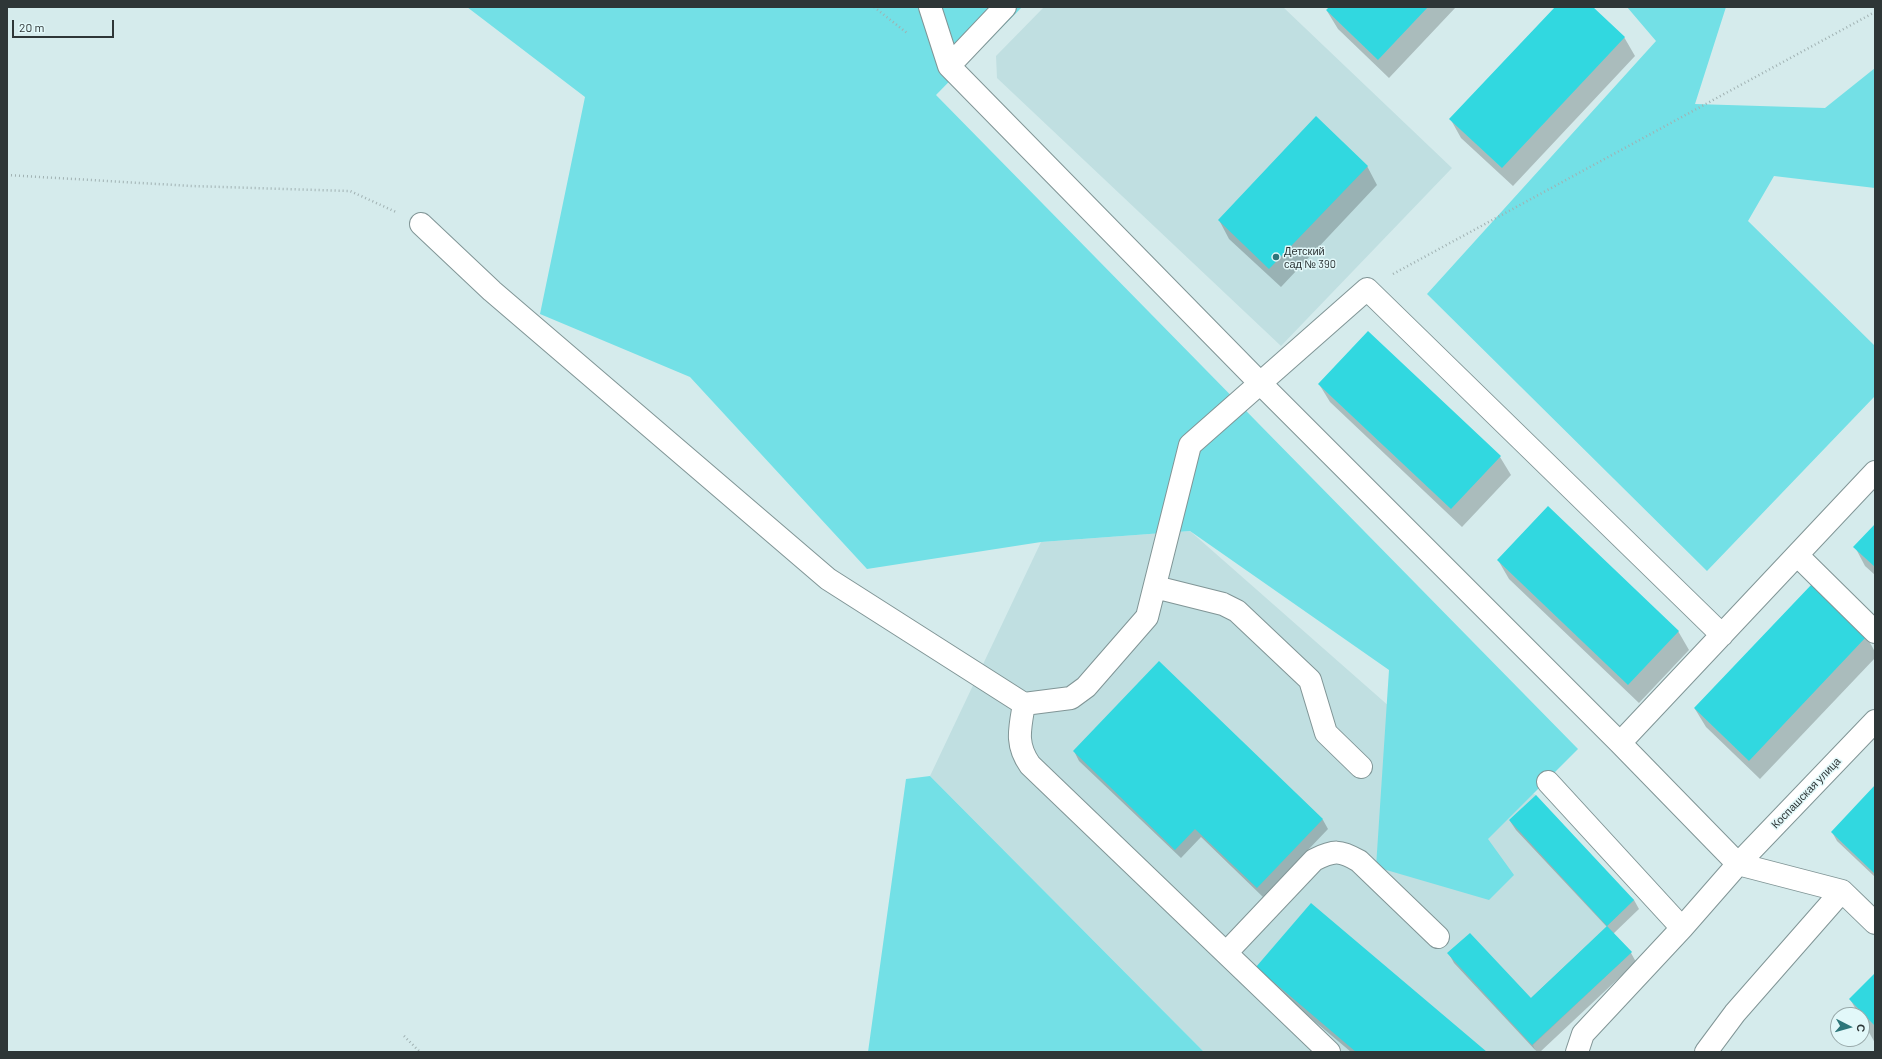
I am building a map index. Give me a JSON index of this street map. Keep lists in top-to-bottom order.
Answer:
{
  "streets": {
    "street": ["Коспашская улица"]
  },
  "places": ["Детский сад № 390"],
  "scale_bar": "20 m",
  "north": "right"
}
